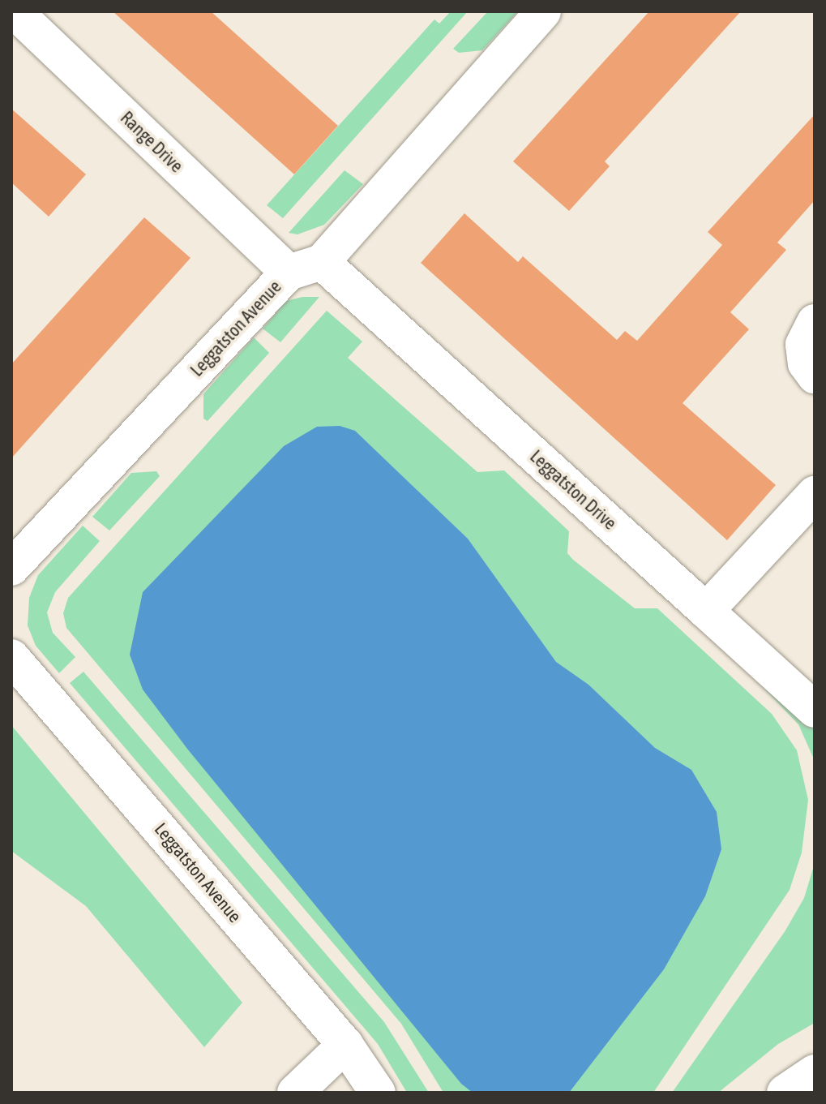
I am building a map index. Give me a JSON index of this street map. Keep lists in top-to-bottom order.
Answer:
{
  "streets": {
    "street": ["Range Drive", "Leggatston Avenue", "Leggatston Drive"]
  },
  "crossings": [
    ["Range Drive", "Leggatston Avenue"],
    ["Leggatston Avenue", "Leggatston Drive"]
  ]
}
